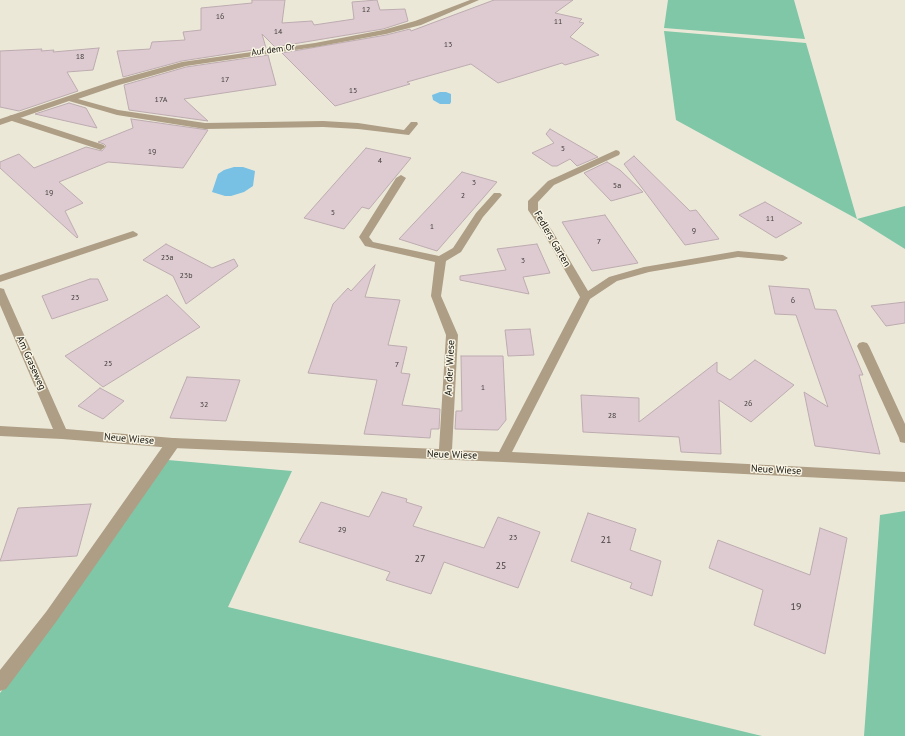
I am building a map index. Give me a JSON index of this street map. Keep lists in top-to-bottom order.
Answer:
{
  "streets": {
    "street": [
      "Auf dem Or",
      "Fedlers Garten",
      "Am Graseweg",
      "An der Wiese",
      "Neue Wiese"
    ]
  },
  "crossings": [
    ["Am Graseweg", "Neue Wiese"],
    ["An der Wiese", "Neue Wiese"]
  ],
  "house_numbers": [
    "12",
    "16",
    "11",
    "14",
    "13",
    "18",
    "17",
    "15",
    "17A",
    "5",
    "19",
    "4",
    "3",
    "5a",
    "19",
    "2",
    "5",
    "11",
    "1",
    "9",
    "7",
    "23a",
    "3",
    "23b",
    "23",
    "6",
    "25",
    "7",
    "1",
    "26",
    "32",
    "28",
    "29",
    "23",
    "21",
    "27",
    "25",
    "19"
  ]
}
